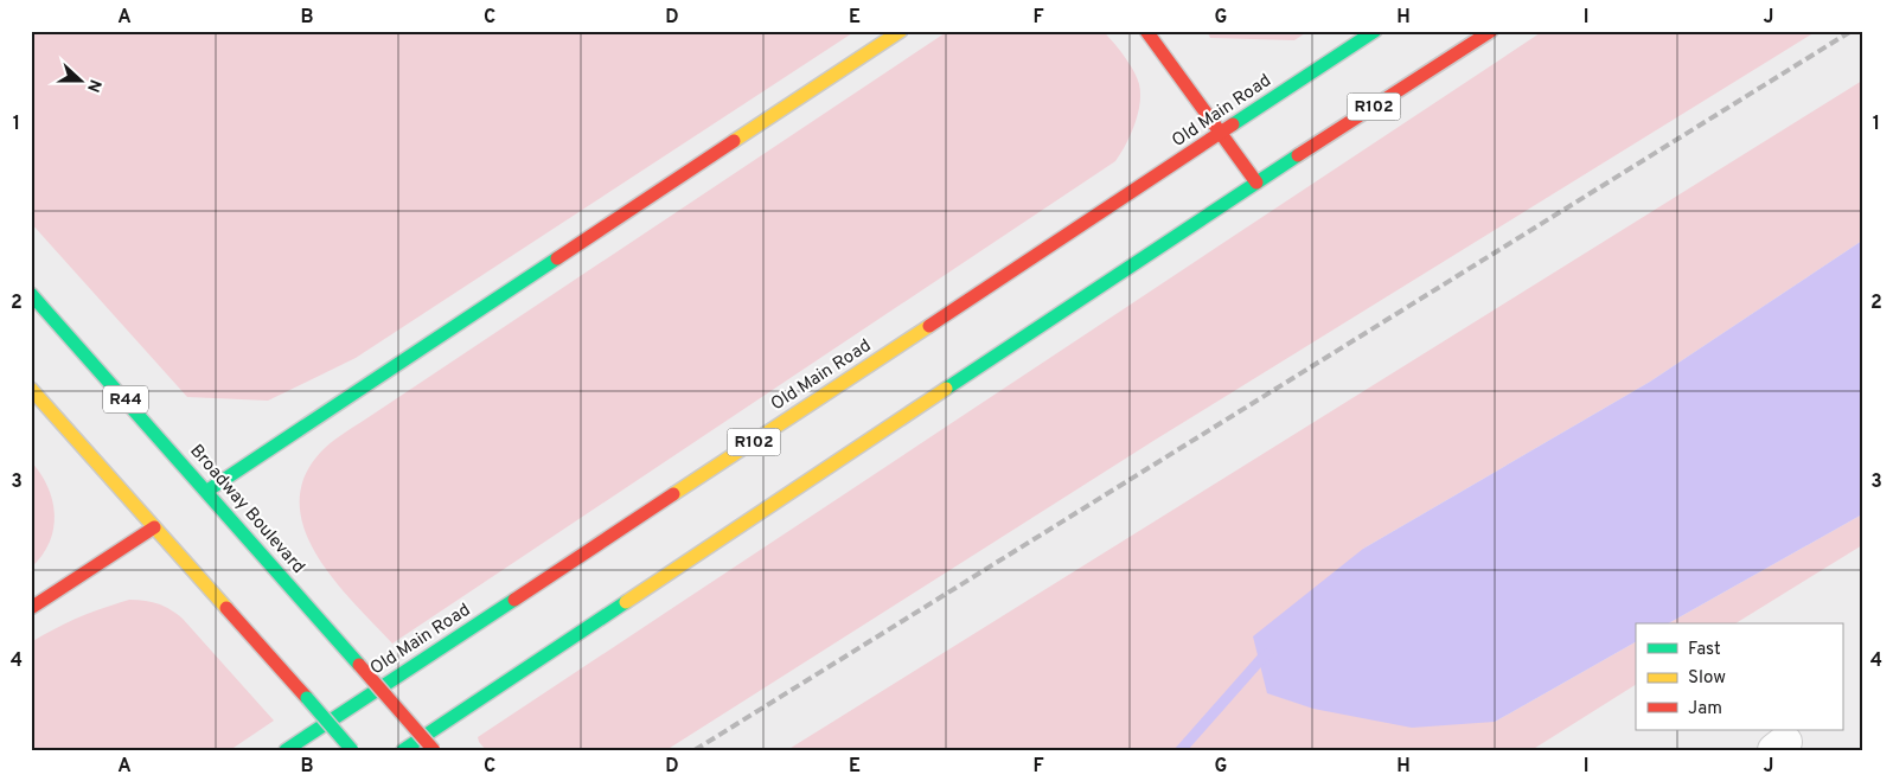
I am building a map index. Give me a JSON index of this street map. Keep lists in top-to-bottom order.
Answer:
{
  "streets": {
    "main road": [
      "R102",
      "Old Main Road",
      "R44",
      "Broadway Boulevard"
    ]
  },
  "legend": ["Fast", "Slow", "Jam"],
  "north": "right",
  "grid": {
    "columns": [
      "A",
      "B",
      "C",
      "D",
      "E",
      "F",
      "G",
      "H",
      "I",
      "J"
    ],
    "rows": [
      "1",
      "2",
      "3",
      "4"
    ]
  }
}
